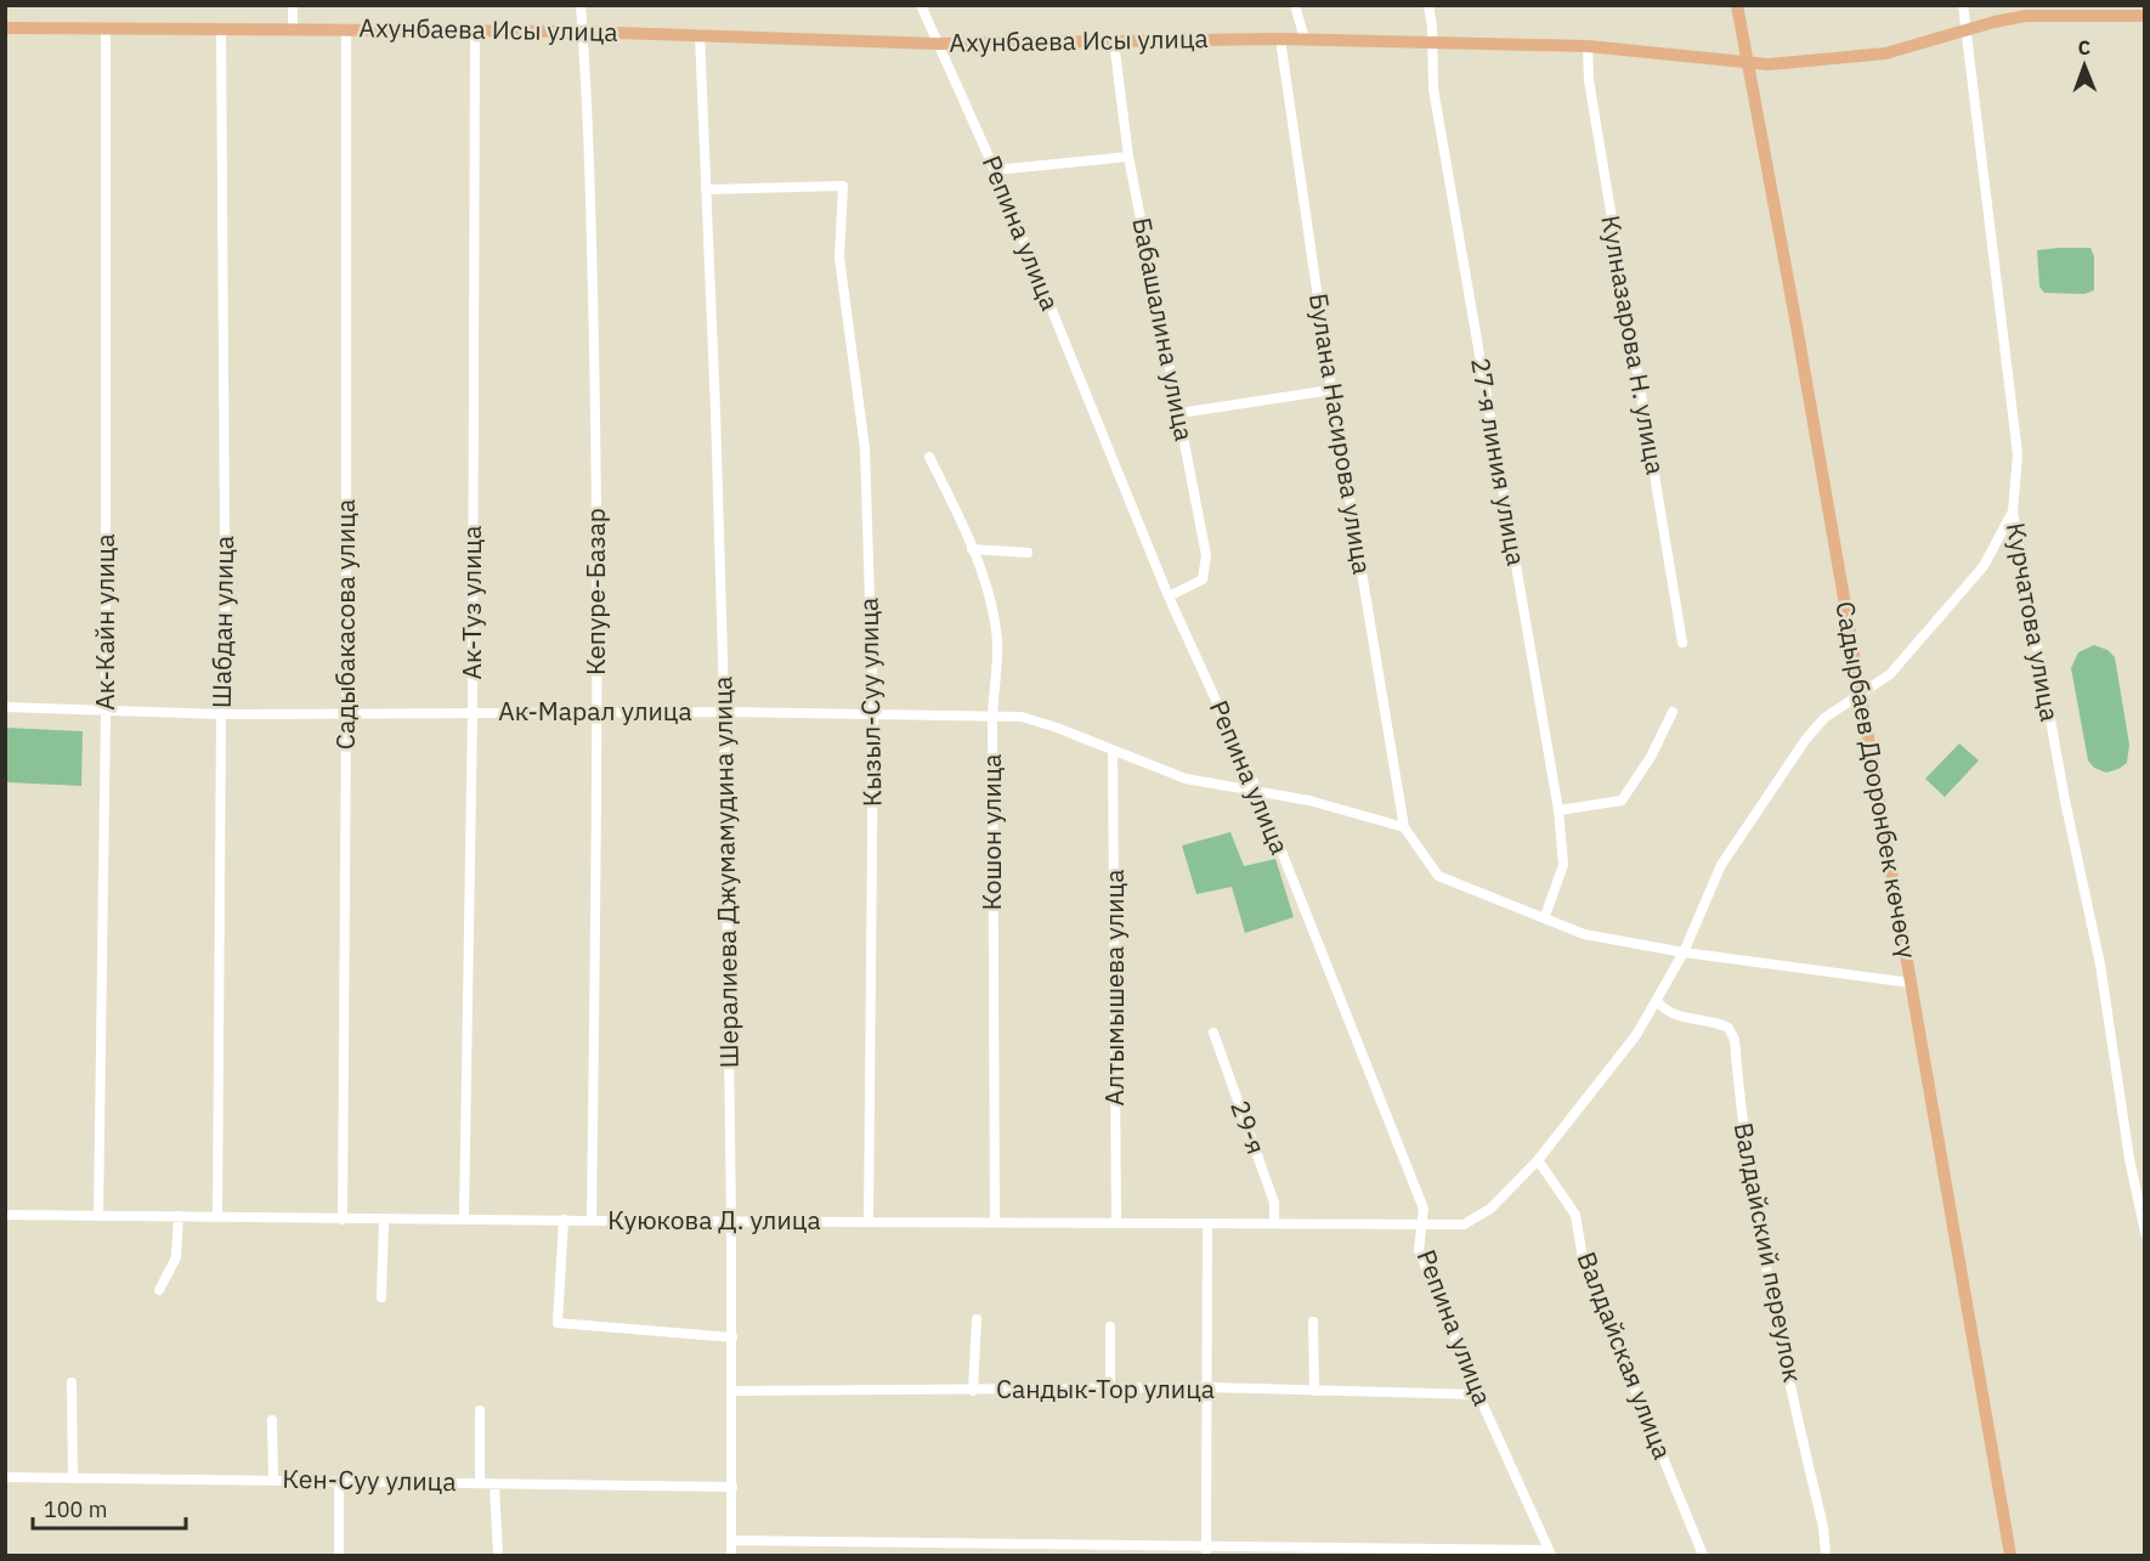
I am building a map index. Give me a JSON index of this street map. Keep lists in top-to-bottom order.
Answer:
{
  "streets": {
    "main road": ["Ахунбаева Исы улица", "Садырбаев Дооронбек көчөсү"],
    "street": [
      "Репина улица",
      "Бабашалина улица",
      "Кулназарова Н. улица",
      "Булана Насирова улица",
      "27-я линия улица",
      "Кепуре-Базар",
      "Ак-Туз улица",
      "Ак-Кайн улица",
      "Шабдан улица",
      "Курчатова улица",
      "Садыбакасова улица",
      "Кызыл-Суу улица",
      "Ак-Марал улица",
      "Кошон улица",
      "Шералиева Джумамудина улица",
      "Алтымышева улица",
      "29-я",
      "Куюкова Д. улица",
      "Валдайский переулок",
      "Валдайская улица",
      "Сандык-Тор улица",
      "Кен-Суу улица"
    ]
  },
  "crossings": [
    ["Ахунбаева Исы улица", "Репина улица"],
    ["Ахунбаева Исы улица", "Бабашалина улица"],
    ["Ахунбаева Исы улица", "Кулназарова Н. улица"],
    ["Ахунбаева Исы улица", "Булана Насирова улица"],
    ["Ахунбаева Исы улица", "27-я линия улица"],
    ["Ахунбаева Исы улица", "Кепуре-Базар"],
    ["Ахунбаева Исы улица", "Ак-Туз улица"],
    ["Ахунбаева Исы улица", "Ак-Кайн улица"],
    ["Ахунбаева Исы улица", "Шабдан улица"],
    ["Ахунбаева Исы улица", "Курчатова улица"],
    ["Ахунбаева Исы улица", "Садыбакасова улица"],
    ["Ахунбаева Исы улица", "Садырбаев Дооронбек көчөсү"],
    ["Ахунбаева Исы улица", "Шералиева Джумамудина улица"],
    ["Репина улица", "Бабашалина улица"],
    ["Репина улица", "Ак-Марал улица"],
    ["Репина улица", "Куюкова Д. улица"],
    ["Репина улица", "Сандык-Тор улица"],
    ["Кепуре-Базар", "Ак-Марал улица"],
    ["Кепуре-Базар", "Куюкова Д. улица"],
    ["Ак-Туз улица", "Ак-Марал улица"],
    ["Ак-Туз улица", "Куюкова Д. улица"],
    ["Ак-Кайн улица", "Ак-Марал улица"],
    ["Ак-Кайн улица", "Куюкова Д. улица"],
    ["Шабдан улица", "Ак-Марал улица"],
    ["Шабдан улица", "Куюкова Д. улица"],
    ["Садыбакасова улица", "Ак-Марал улица"],
    ["Садыбакасова улица", "Куюкова Д. улица"],
    ["Кызыл-Суу улица", "Ак-Марал улица"],
    ["Кызыл-Суу улица", "Шералиева Джумамудина улица"],
    ["Кызыл-Суу улица", "Куюкова Д. улица"],
    ["Ак-Марал улица", "Кошон улица"],
    ["Ак-Марал улица", "Шералиева Джумамудина улица"],
    ["Ак-Марал улица", "Алтымышева улица"],
    ["Кошон улица", "Куюкова Д. улица"],
    ["Шералиева Джумамудина улица", "Куюкова Д. улица"],
    ["Шералиева Джумамудина улица", "Сандык-Тор улица"],
    ["Шералиева Джумамудина улица", "Кен-Суу улица"],
    ["Алтымышева улица", "Куюкова Д. улица"],
    ["29-я", "Куюкова Д. улица"]
  ],
  "scale_bar": "100 m",
  "north": "top"
}
